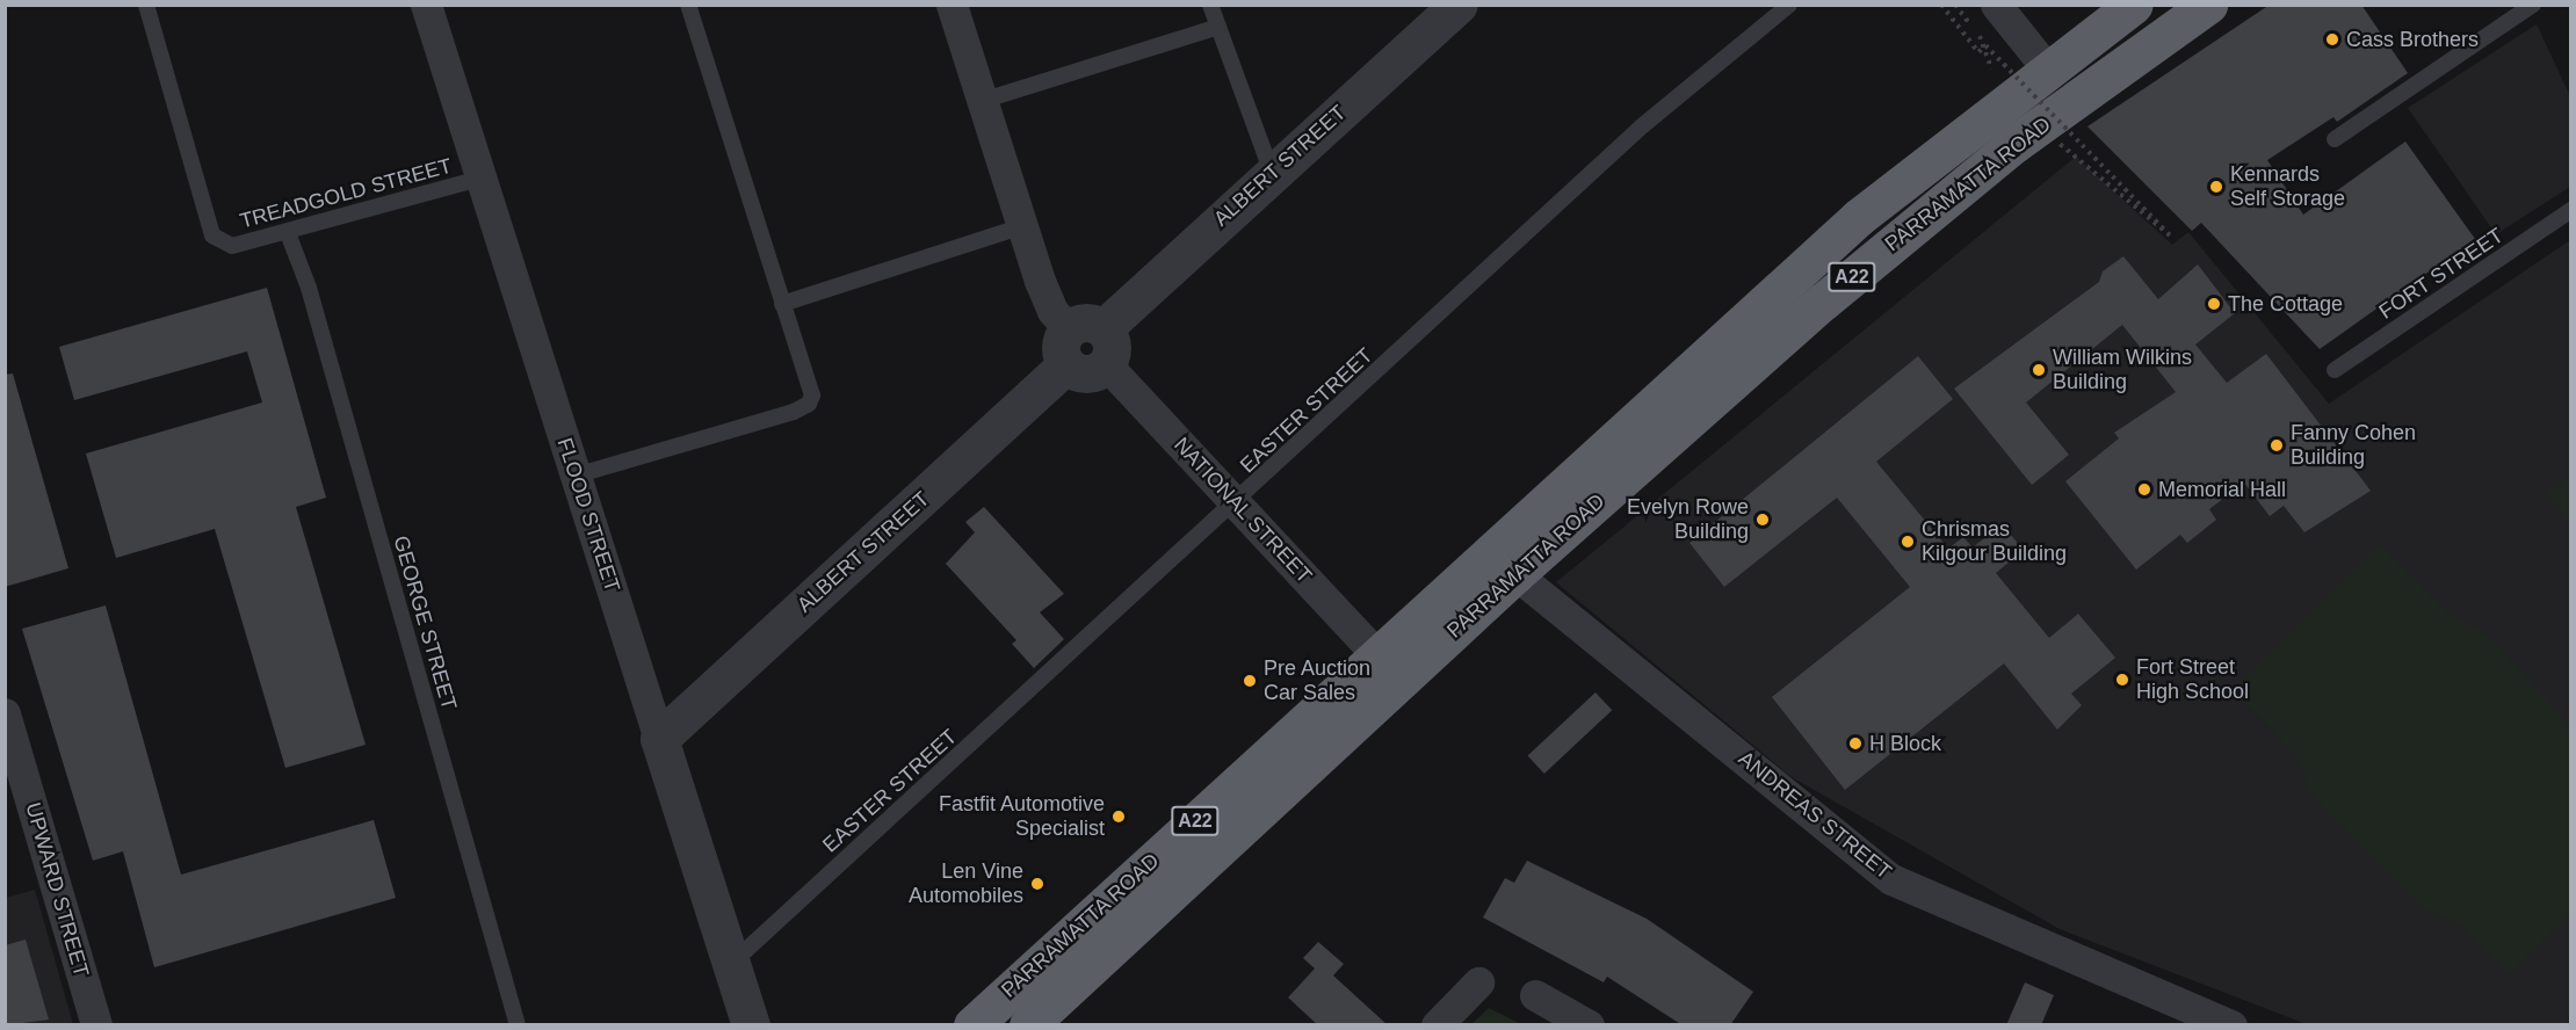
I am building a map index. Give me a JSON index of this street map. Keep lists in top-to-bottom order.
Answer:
{
  "streets": {
    "highway": ["PARRAMATTA ROAD", "A22"],
    "street": [
      "ALBERT STREET",
      "NATIONAL STREET",
      "FLOOD STREET",
      "ANDREAS STREET",
      "UPWARD STREET"
    ],
    "lane": [
      "TREADGOLD STREET",
      "FORT STREET",
      "EASTER STREET",
      "GEORGE STREET"
    ]
  },
  "crossings": [
    ["ALBERT STREET", "NATIONAL STREET"],
    ["ALBERT STREET", "FLOOD STREET"],
    ["PARRAMATTA ROAD", "NATIONAL STREET"],
    ["PARRAMATTA ROAD", "ANDREAS STREET"],
    ["TREADGOLD STREET", "FLOOD STREET"],
    ["TREADGOLD STREET", "GEORGE STREET"],
    ["EASTER STREET", "NATIONAL STREET"],
    ["EASTER STREET", "FLOOD STREET"]
  ],
  "places": [
    "Cass Brothers",
    "Kennards Self Storage",
    "The Cottage",
    "William Wilkins Building",
    "Fanny Cohen Building",
    "Memorial Hall",
    "Evelyn Rowe Building",
    "Chrismas Kilgour Building",
    "Fort Street High School",
    "Pre Auction Car Sales",
    "H Block",
    "Fastfit Automotive Specialist",
    "Len Vine Automobiles"
  ]
}
